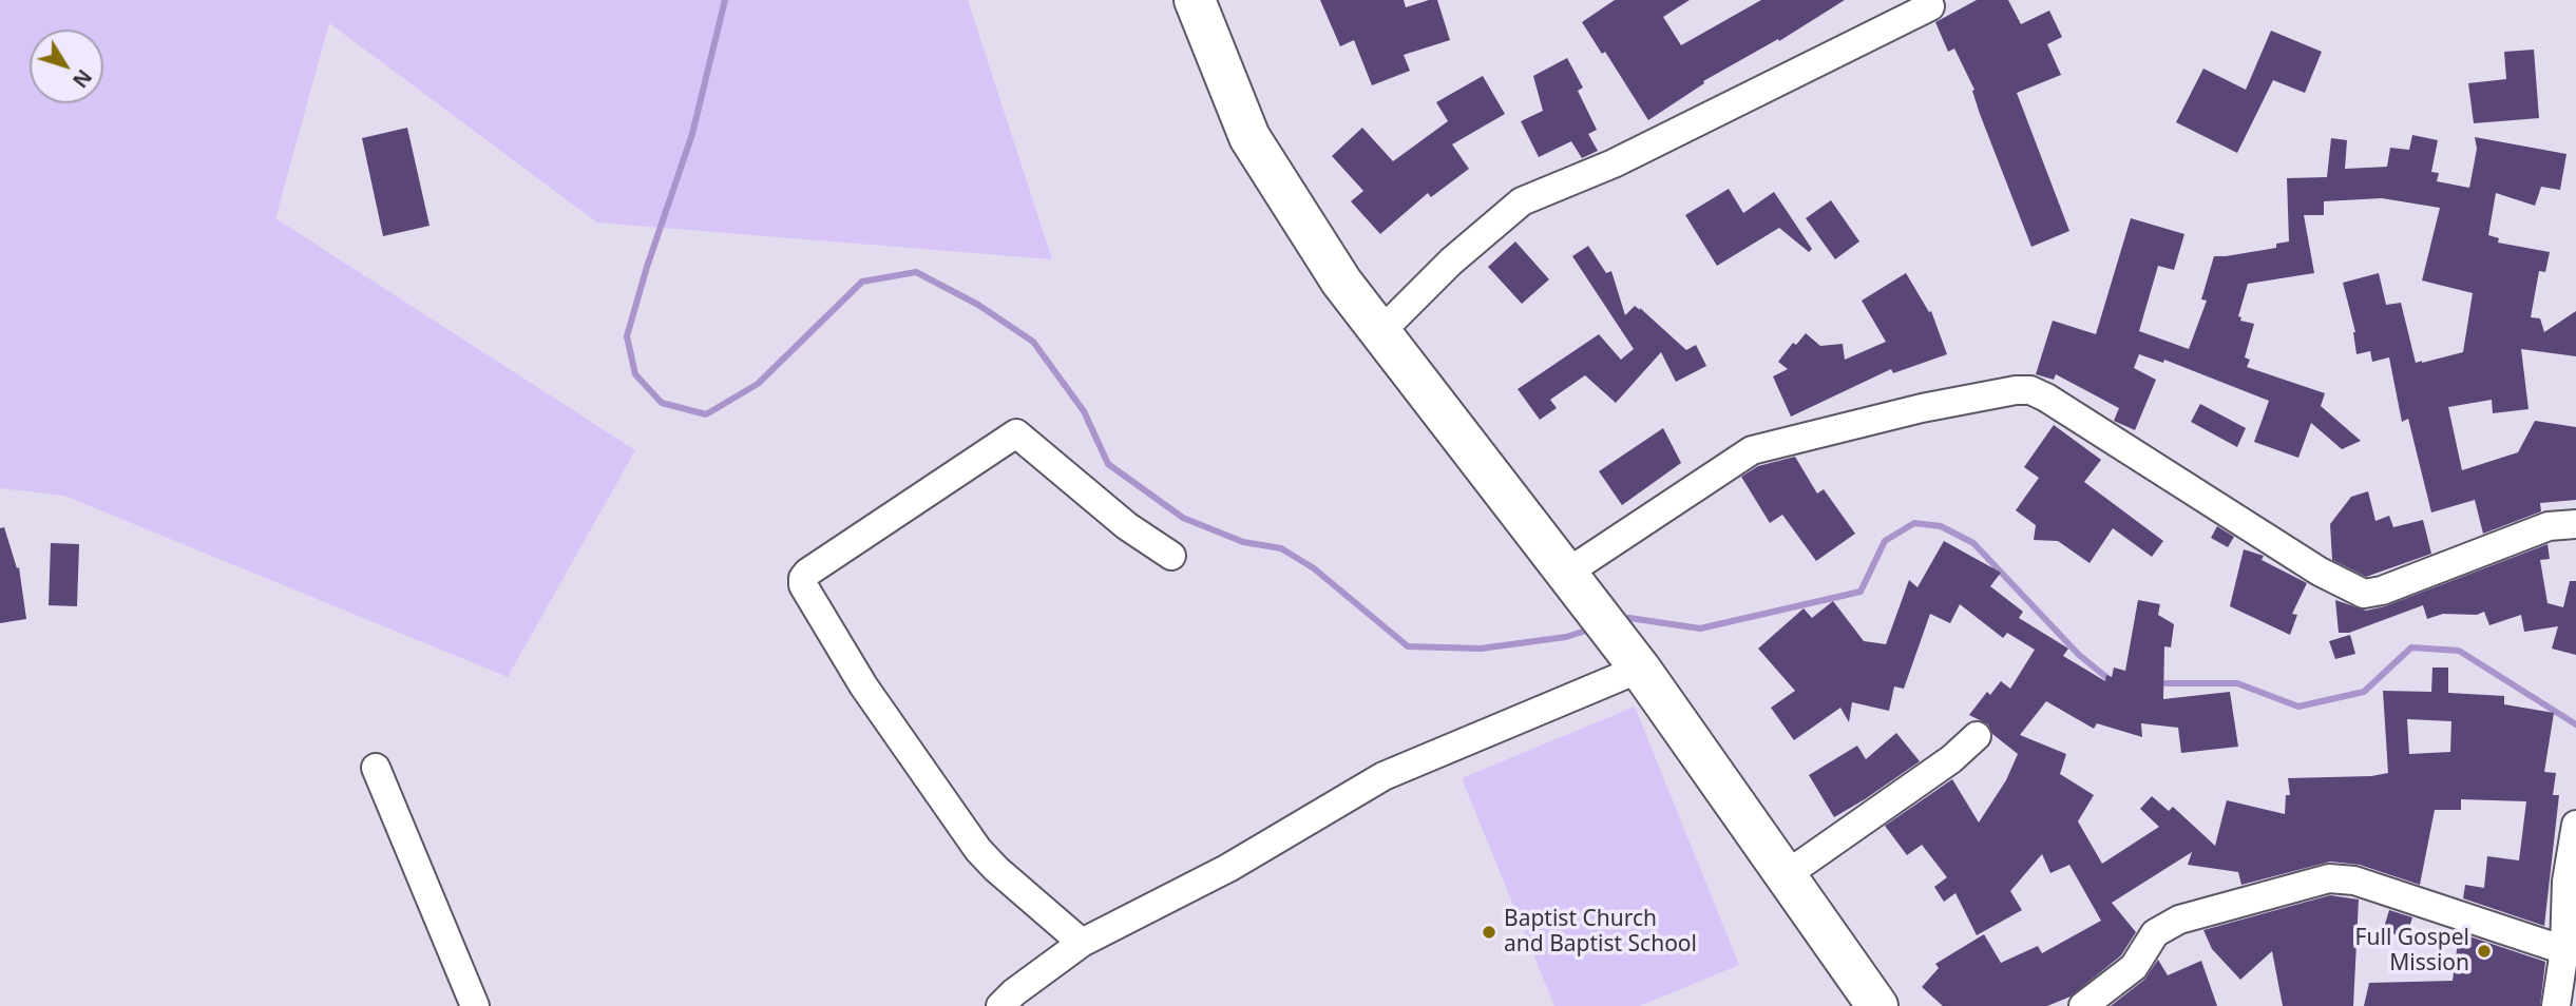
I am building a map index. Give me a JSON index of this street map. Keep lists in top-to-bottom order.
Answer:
{
  "places": ["Baptist Church and Baptist School", "Full Gospel Mission"],
  "north": "bottom right"
}
